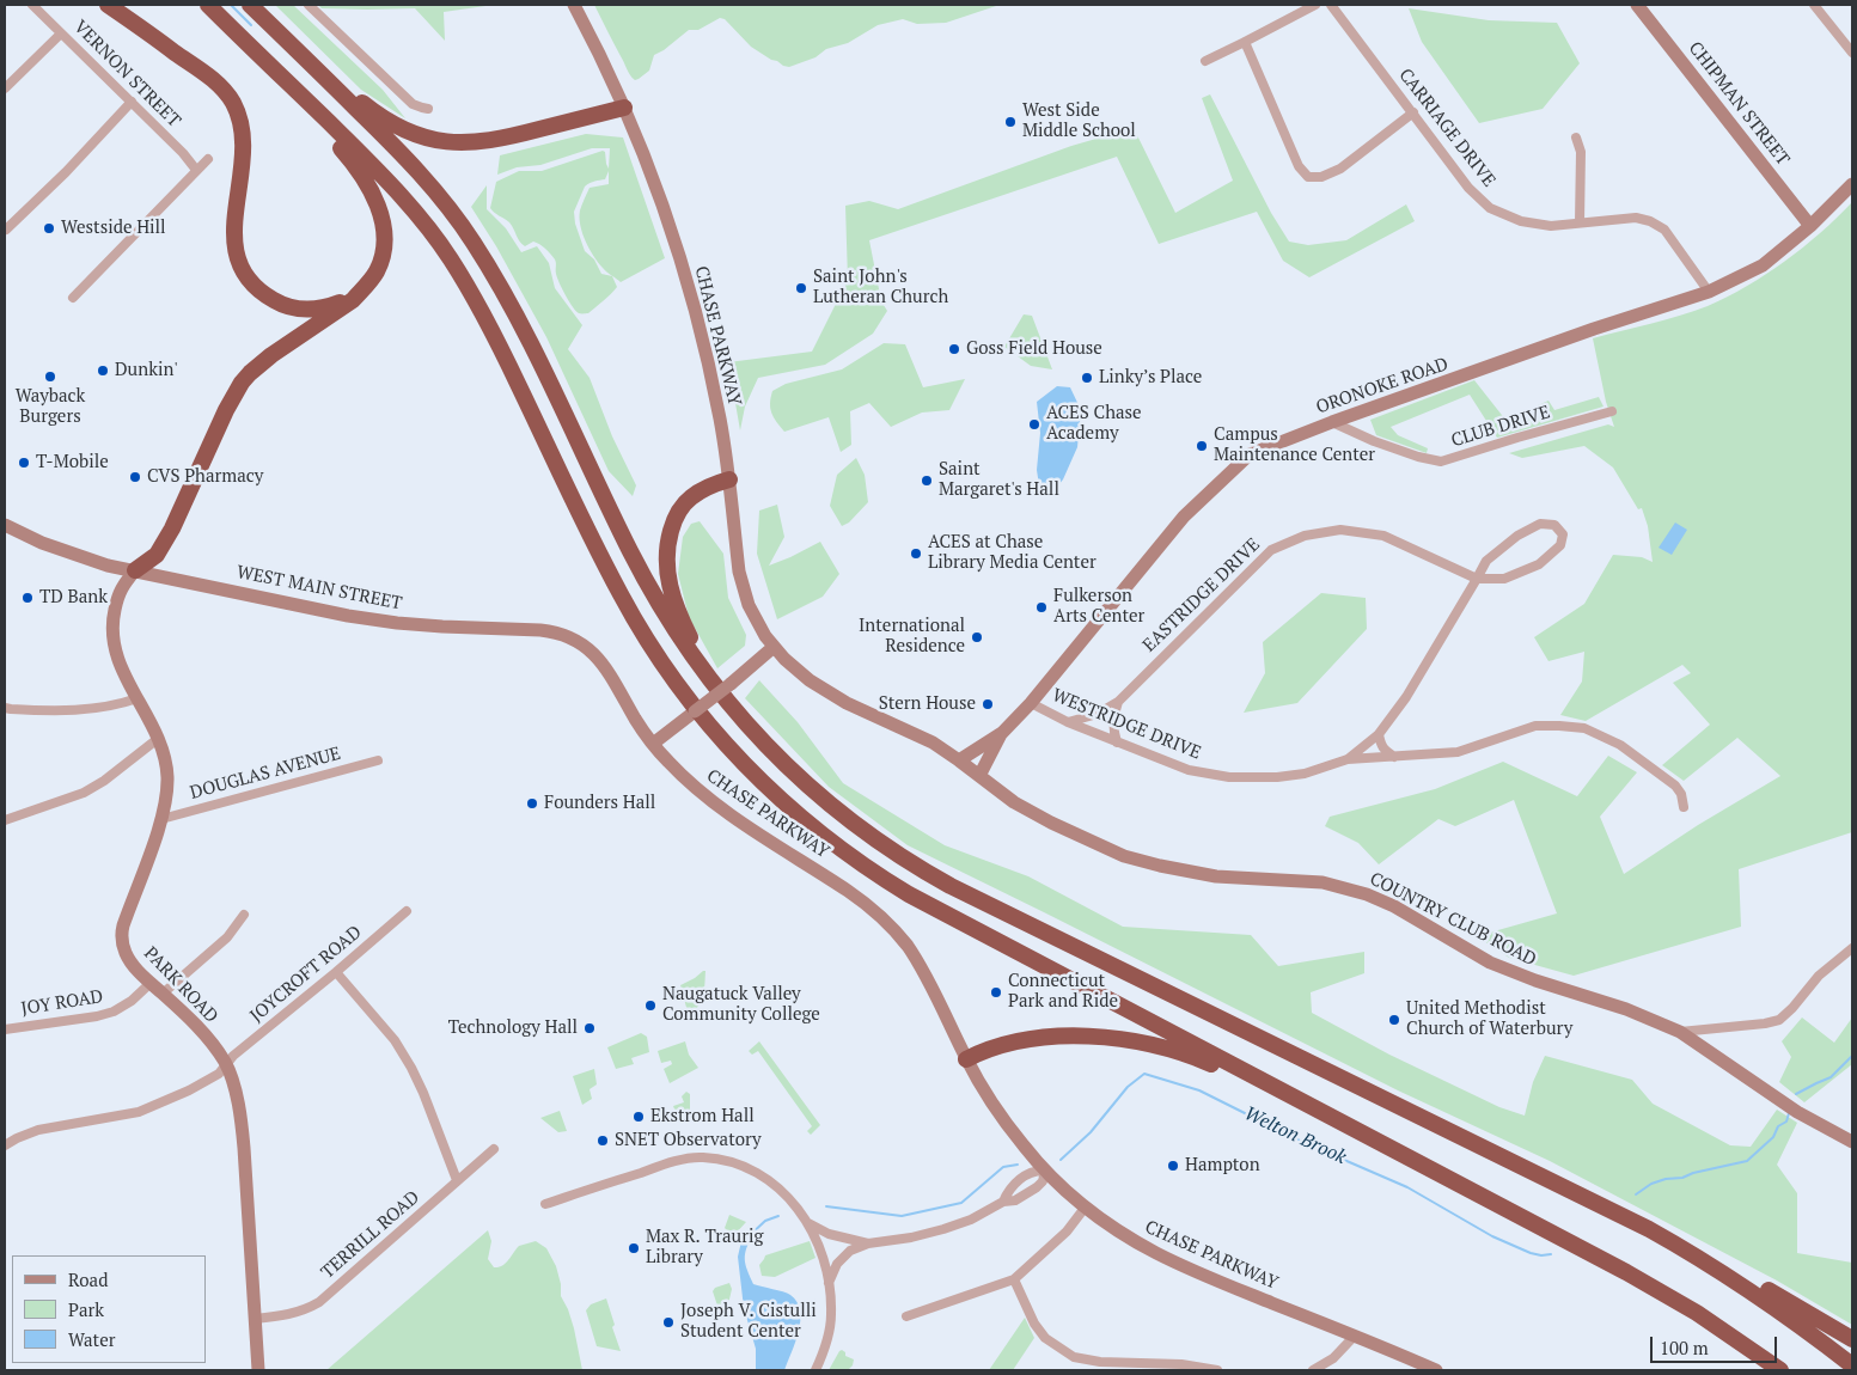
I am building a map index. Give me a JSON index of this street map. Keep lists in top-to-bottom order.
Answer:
{
  "streets": {
    "main road": [
      "CHIPMAN STREET",
      "CHASE PARKWAY",
      "ORONOKE ROAD",
      "WEST MAIN STREET",
      "COUNTRY CLUB ROAD",
      "PARK ROAD"
    ],
    "street": [
      "VERNON STREET",
      "CARRIAGE DRIVE",
      "CLUB DRIVE",
      "EASTRIDGE DRIVE",
      "WESTRIDGE DRIVE",
      "DOUGLAS AVENUE",
      "JOYCROFT ROAD",
      "JOY ROAD",
      "TERRILL ROAD"
    ]
  },
  "crossings": [
    ["CHIPMAN STREET", "ORONOKE ROAD"],
    ["CARRIAGE DRIVE", "ORONOKE ROAD"],
    ["CHASE PARKWAY", "WEST MAIN STREET"],
    ["CHASE PARKWAY", "COUNTRY CLUB ROAD"],
    ["ORONOKE ROAD", "CLUB DRIVE"],
    ["ORONOKE ROAD", "WESTRIDGE DRIVE"],
    ["ORONOKE ROAD", "COUNTRY CLUB ROAD"],
    ["WEST MAIN STREET", "PARK ROAD"],
    ["EASTRIDGE DRIVE", "WESTRIDGE DRIVE"],
    ["DOUGLAS AVENUE", "PARK ROAD"],
    ["JOYCROFT ROAD", "PARK ROAD"],
    ["PARK ROAD", "JOY ROAD"],
    ["PARK ROAD", "TERRILL ROAD"]
  ],
  "water": ["Welton Brook"],
  "places": [
    "West Side Middle School",
    "Westside Hill",
    "Saint John's Lutheran Church",
    "Goss Field House",
    "Dunkin'",
    "Wayback Burgers",
    "Linky’s Place",
    "ACES Chase Academy",
    "Campus Maintenance Center",
    "T-Mobile",
    "CVS Pharmacy",
    "Saint Margaret's Hall",
    "ACES at Chase Library Media Center",
    "TD Bank",
    "Fulkerson Arts Center",
    "International Residence",
    "Stern House",
    "Founders Hall",
    "Connecticut Park and Ride",
    "Naugatuck Valley Community College",
    "United Methodist Church of Waterbury",
    "Technology Hall",
    "Ekstrom Hall",
    "SNET Observatory",
    "Hampton",
    "Max R. Traurig Library",
    "Joseph V. Cistulli Student Center"
  ],
  "legend": ["Road", "Park", "Water"],
  "scale_bar": "100 m"
}
